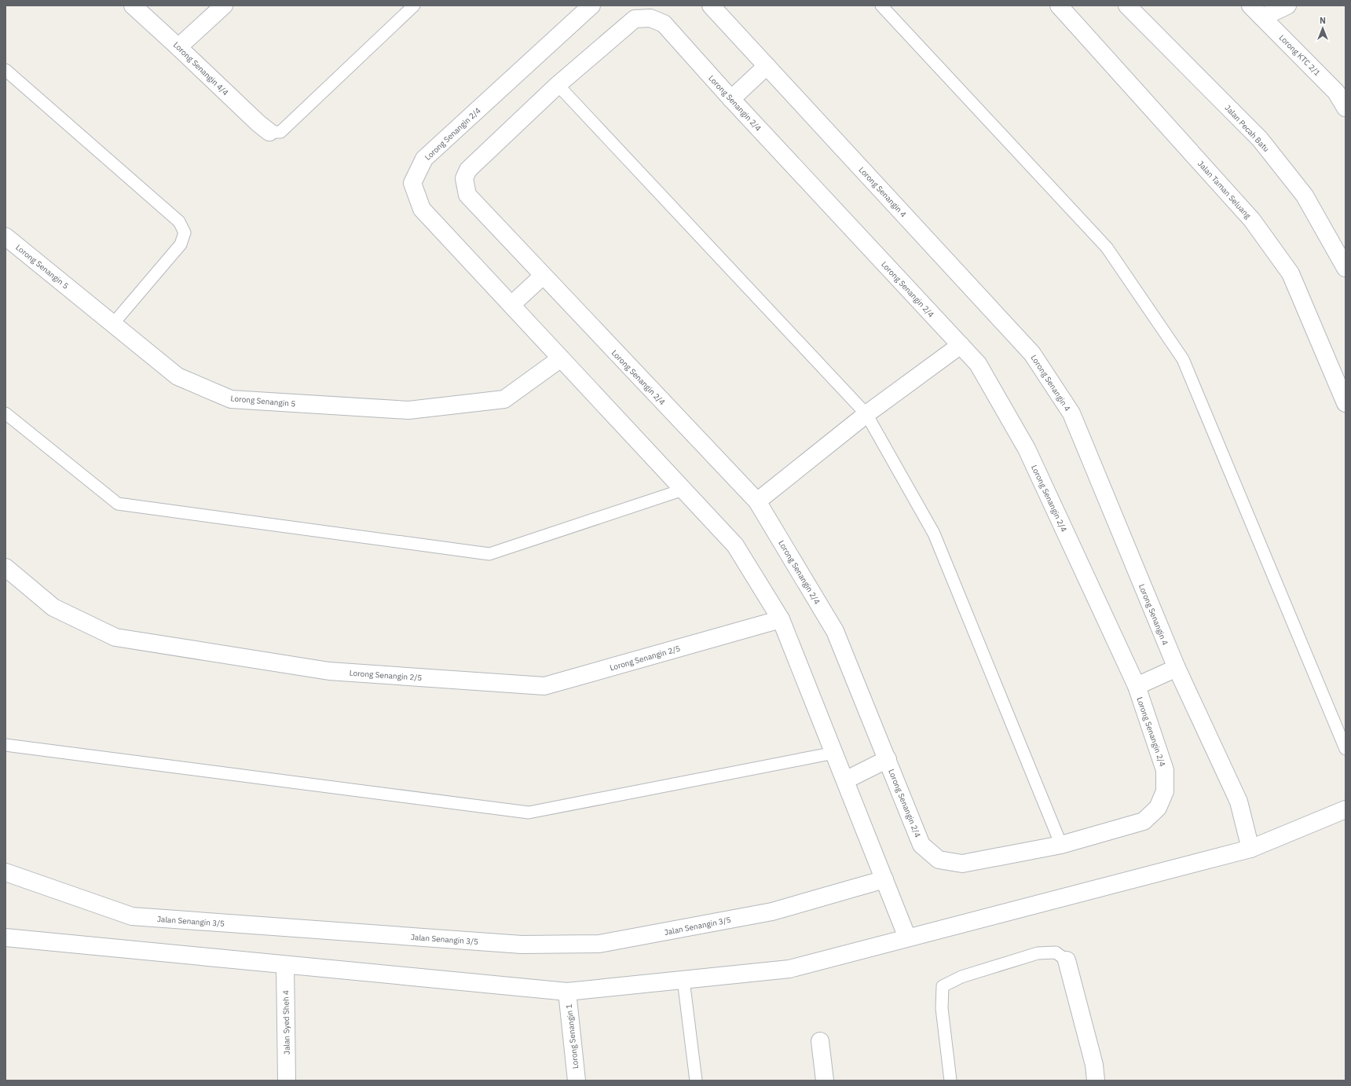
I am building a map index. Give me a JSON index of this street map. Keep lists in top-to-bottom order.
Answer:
{
  "streets": {
    "street": [
      "Lorong KTC 2/1",
      "Lorong Senangin 4/4",
      "Lorong Senangin 2/4",
      "Jalan Pecah Batu",
      "Jalan Taman Seluang",
      "Lorong Senangin 4",
      "Lorong Senangin 5",
      "Lorong Senangin 2/5",
      "Jalan Senangin 3/5",
      "Jalan Syed Sheh 4",
      "Lorong Senangin 1"
    ]
  },
  "crossings": [
    ["Lorong Senangin 2/4", "Lorong Senangin 5"],
    ["Lorong Senangin 2/4", "Lorong Senangin 2/5"],
    ["Lorong Senangin 2/4", "Jalan Senangin 3/5"]
  ],
  "north": "top"
}
